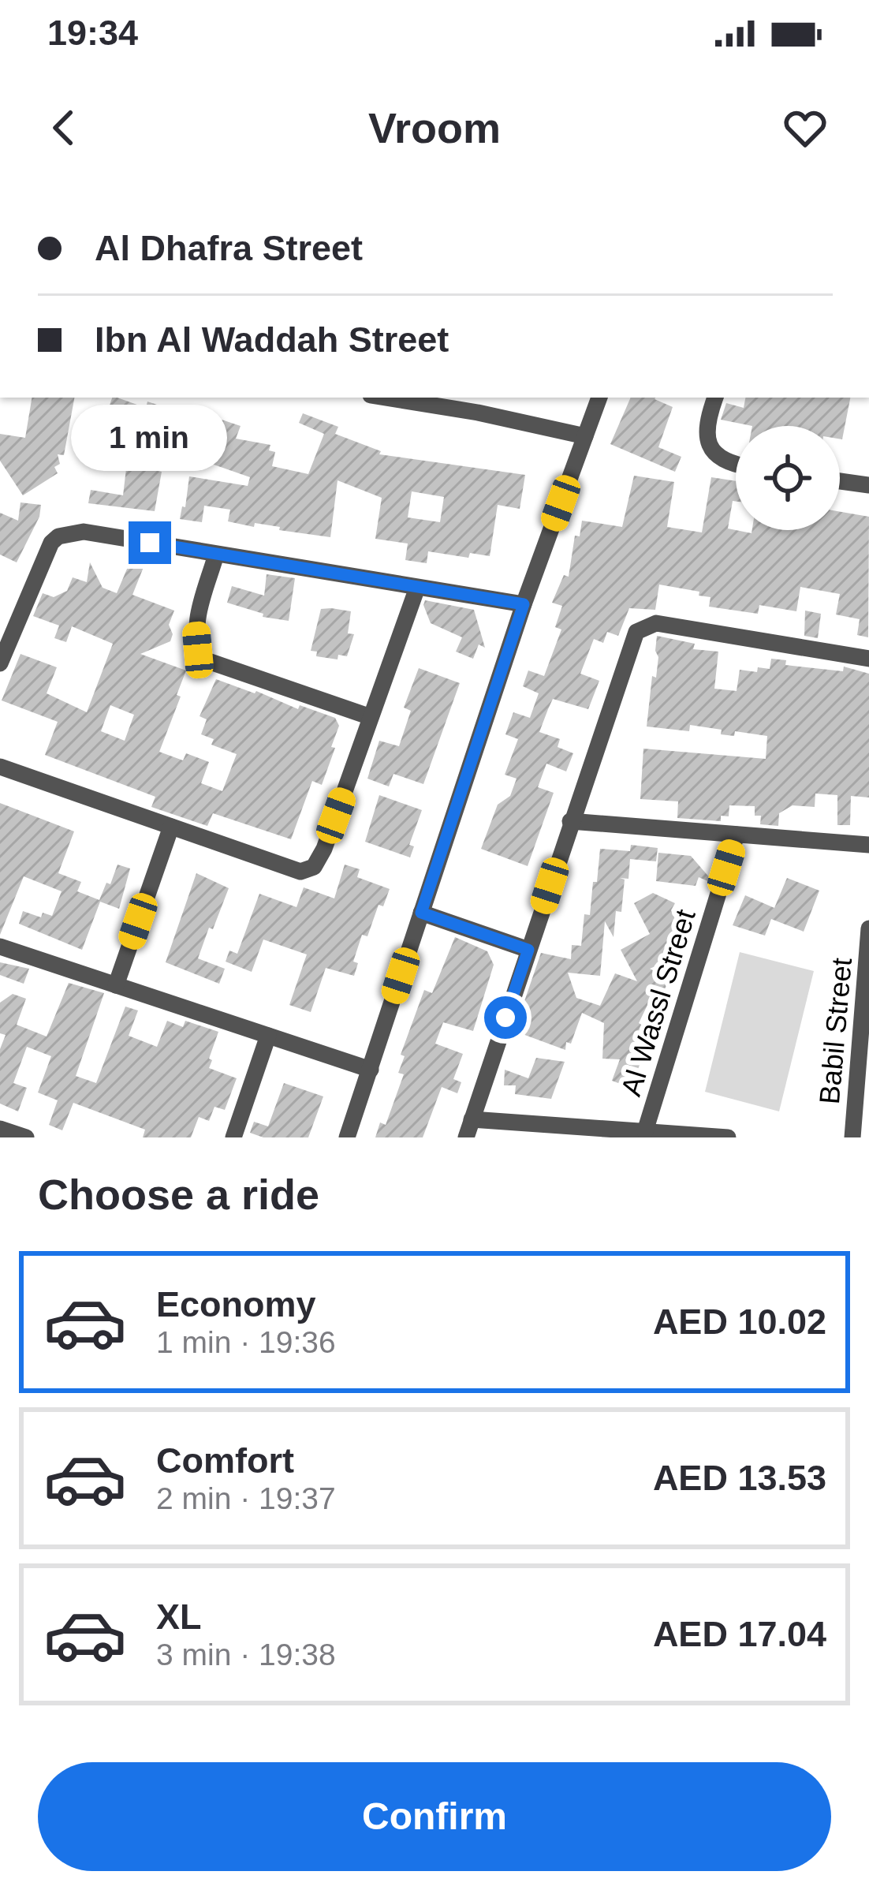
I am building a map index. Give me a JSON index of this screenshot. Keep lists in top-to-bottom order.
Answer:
{
  "streets": {
    "street": ["Al Wassl Street", "Babil Street"]
  },
  "page": {
    "status": "19:34",
    "header": "Vroom",
    "banner": ["Al Dhafra Street", "Ibn Al Waddah Street"],
    "bubble": "1 min",
    "heading": "Choose a ride",
    "list": [
      {
        "name": "Economy",
        "note": "1 min · 19:36",
        "value": "AED 10.02"
      },
      {
        "name": "Comfort",
        "note": "2 min · 19:37",
        "value": "AED 13.53"
      },
      {
        "name": "XL",
        "note": "3 min · 19:38",
        "value": "AED 17.04"
      }
    ],
    "buttons": "Confirm"
  }
}
